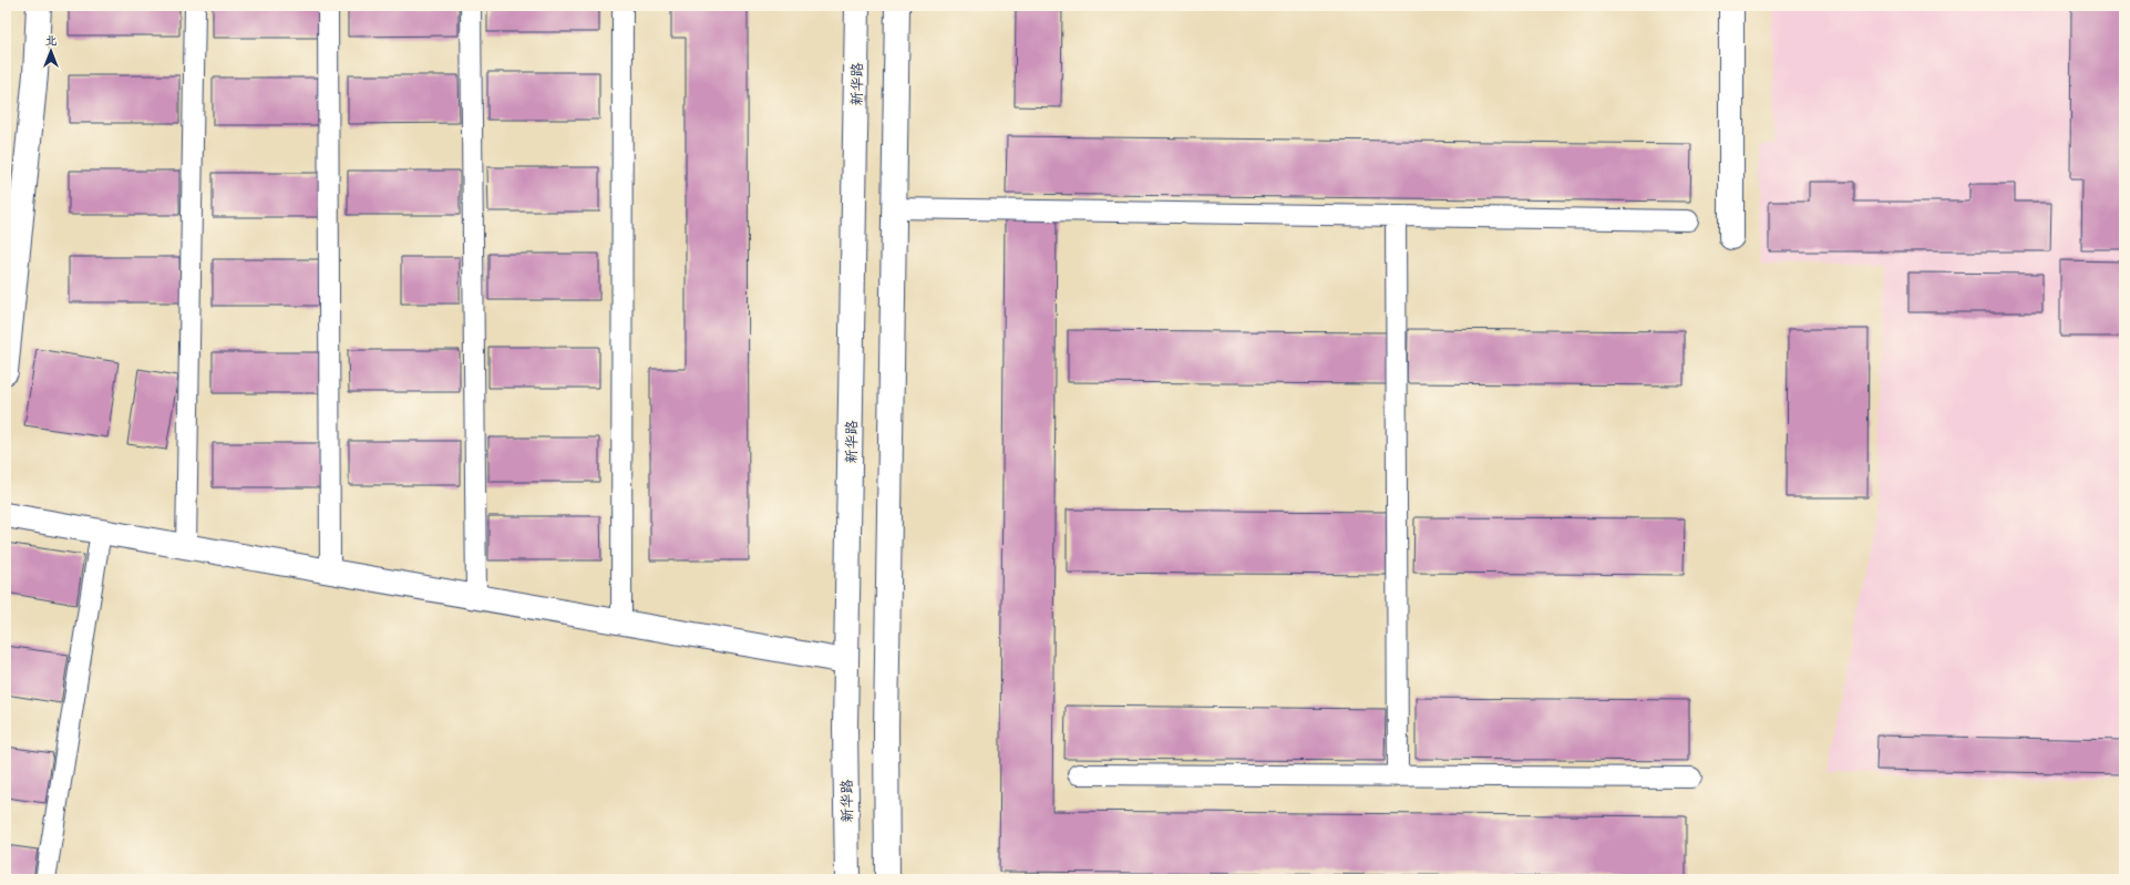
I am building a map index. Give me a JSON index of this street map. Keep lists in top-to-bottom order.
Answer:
{
  "streets": {
    "main road": ["新华路"]
  },
  "north": "top"
}
